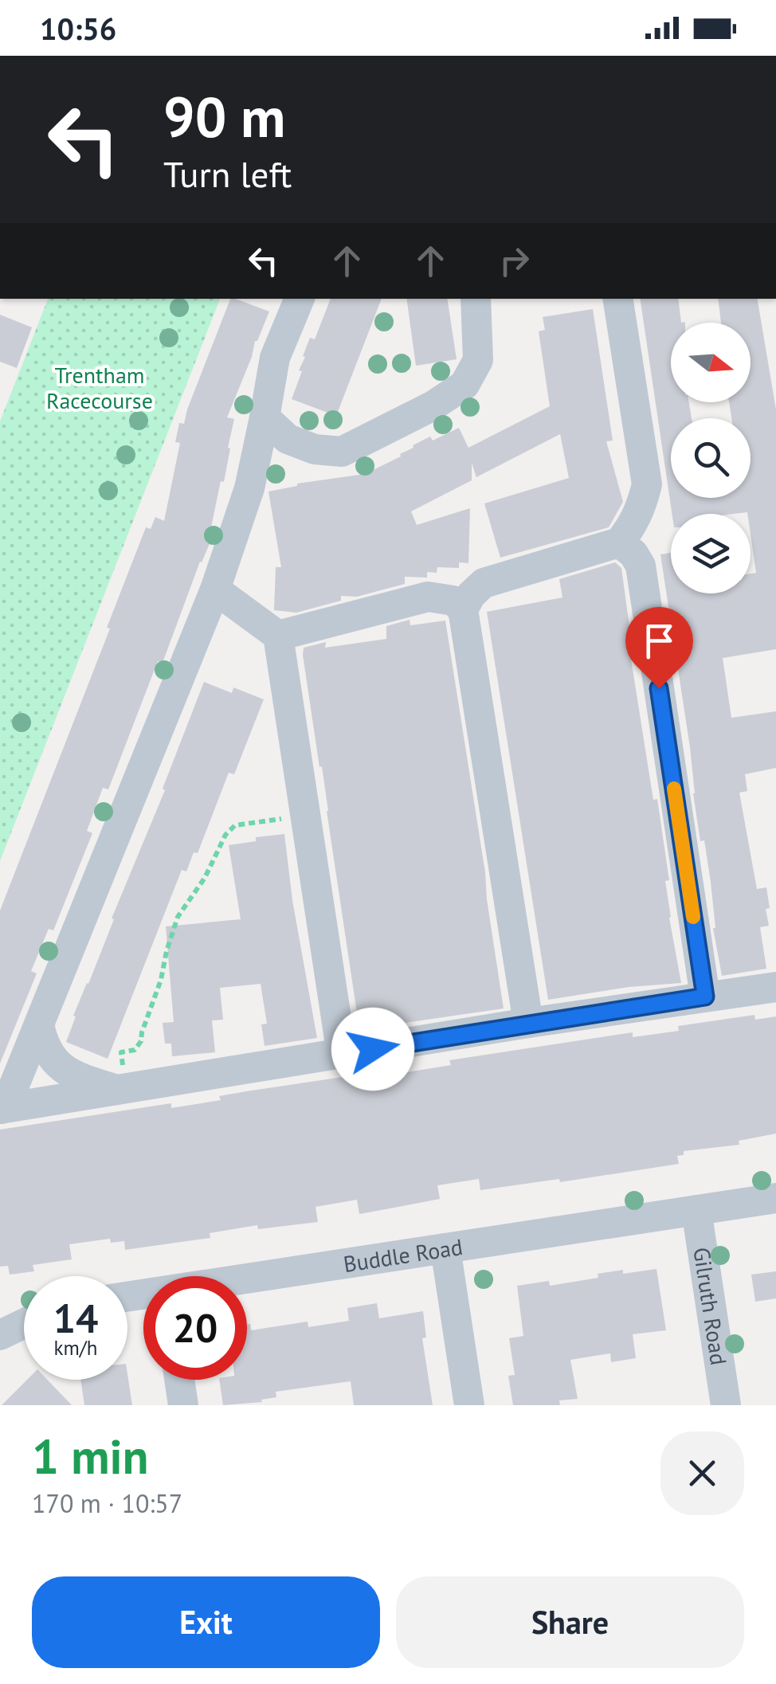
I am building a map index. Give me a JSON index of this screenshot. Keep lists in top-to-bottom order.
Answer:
{
  "streets": {
    "street": ["Buddle Road", "Gilruth Road"]
  },
  "crossings": [
    ["Buddle Road", "Gilruth Road"]
  ],
  "parks": ["Trentham Racecourse"],
  "north": "right",
  "page": {
    "status": "10:56",
    "turn": ["90 m", "Turn left"],
    "speed": "14 km/h",
    "limit": "20",
    "heading": ["1 min", "170 m · 10:57"],
    "buttons": ["Exit", "Share"]
  }
}
